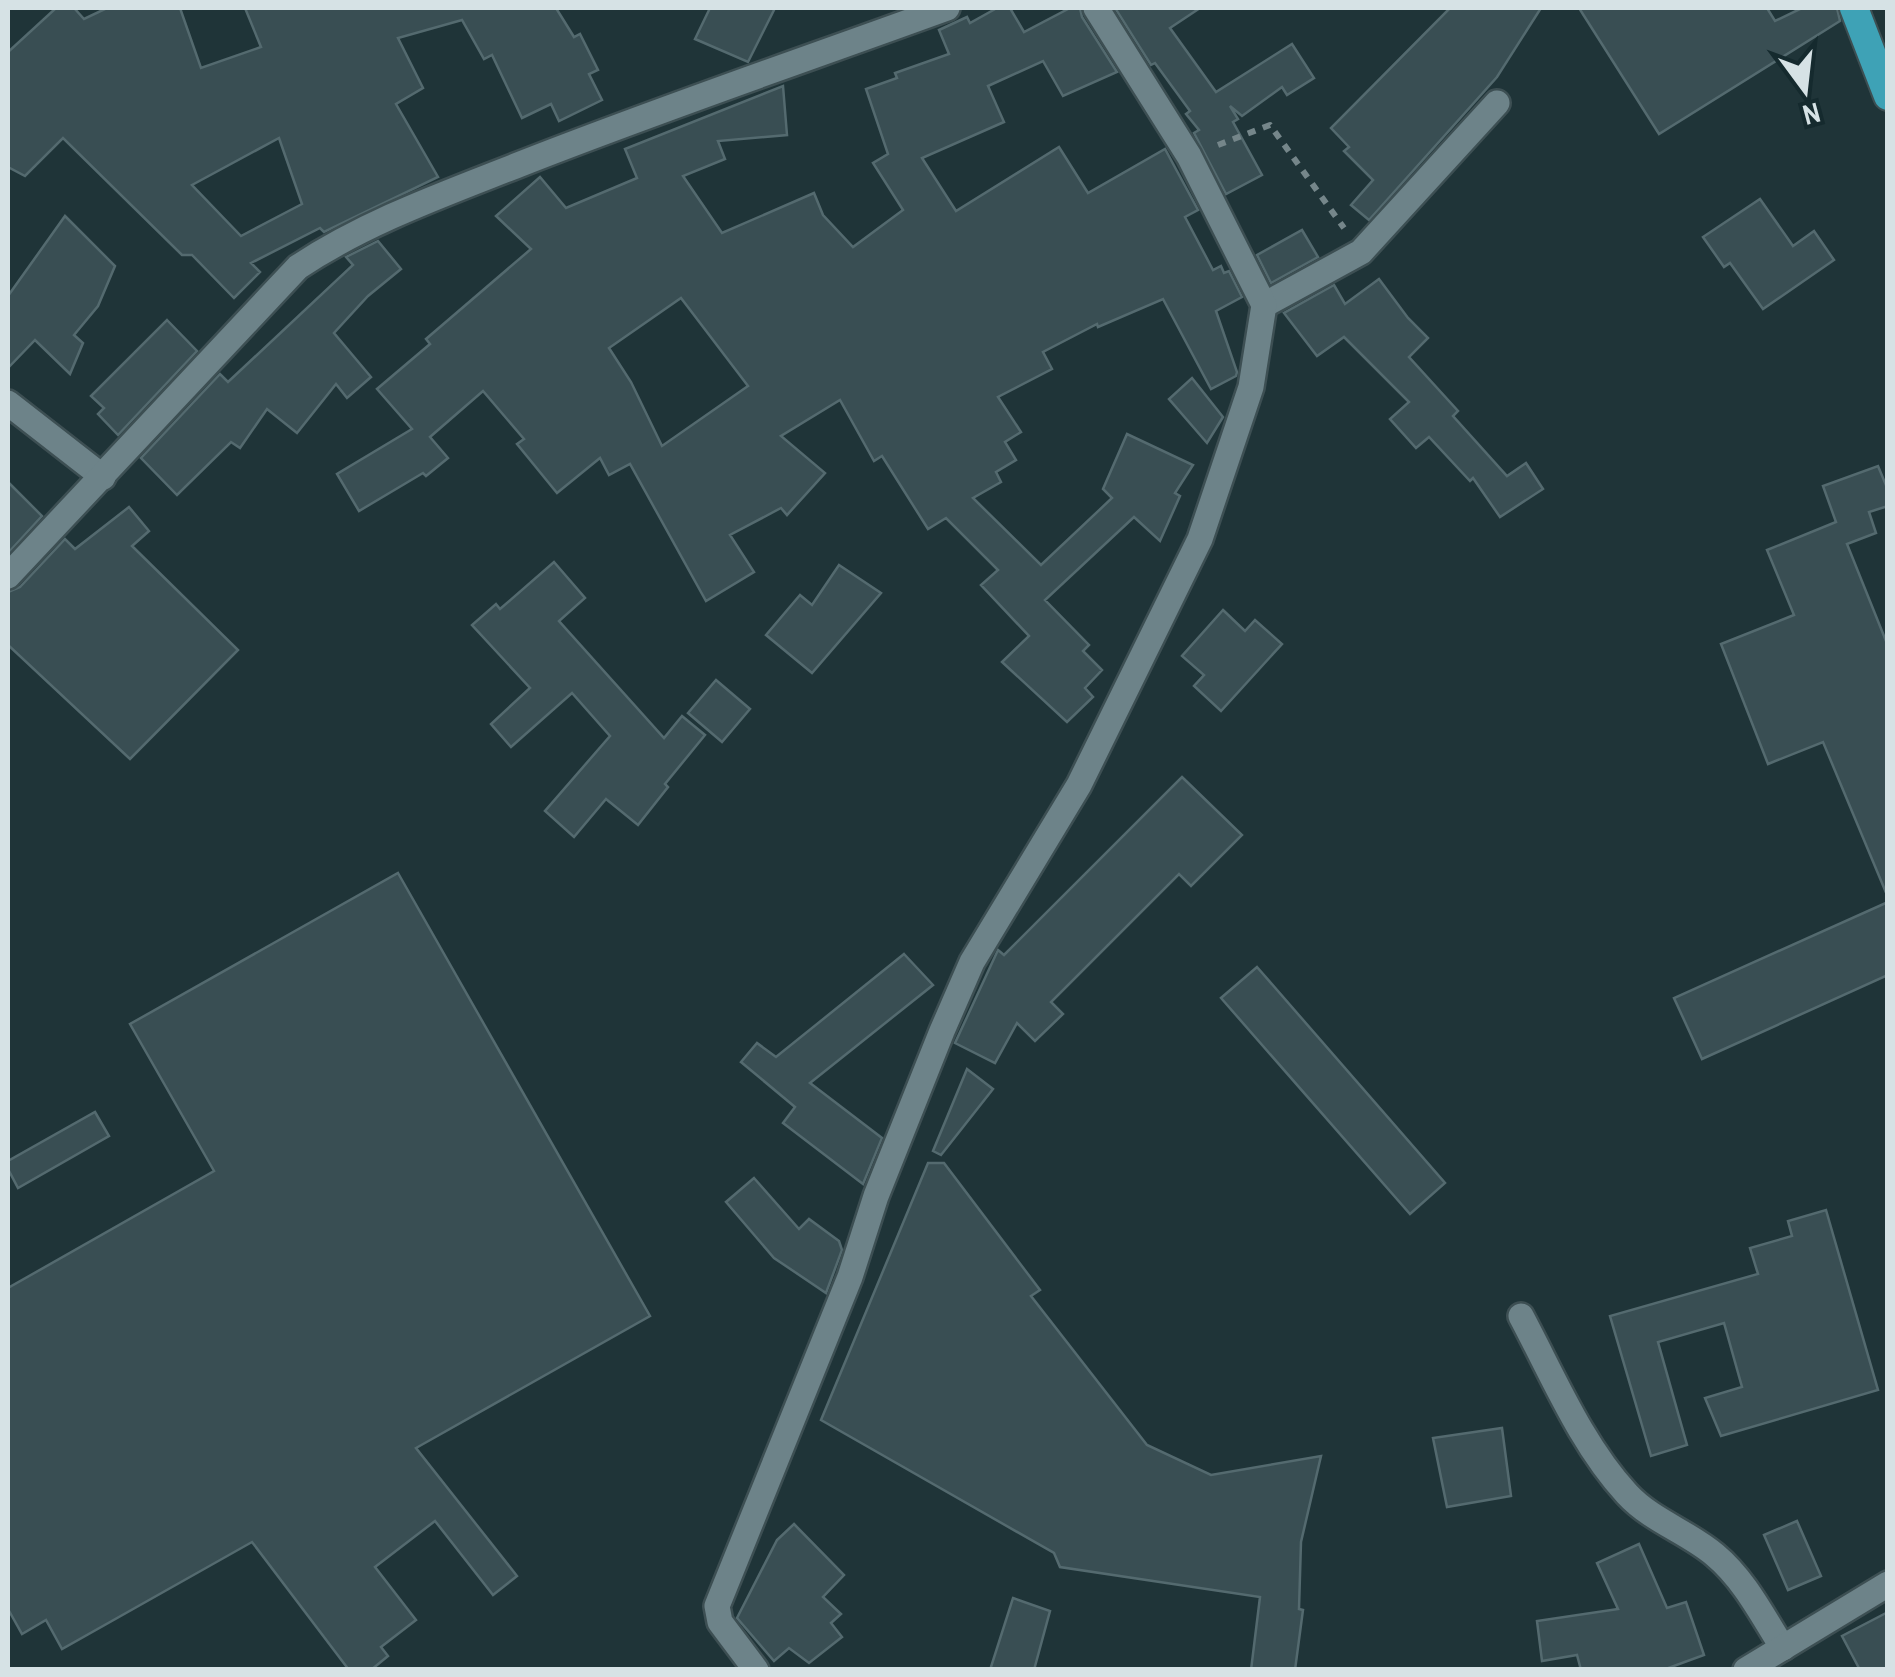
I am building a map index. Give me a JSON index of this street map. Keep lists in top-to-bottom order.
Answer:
{
  "north": "bottom"
}
